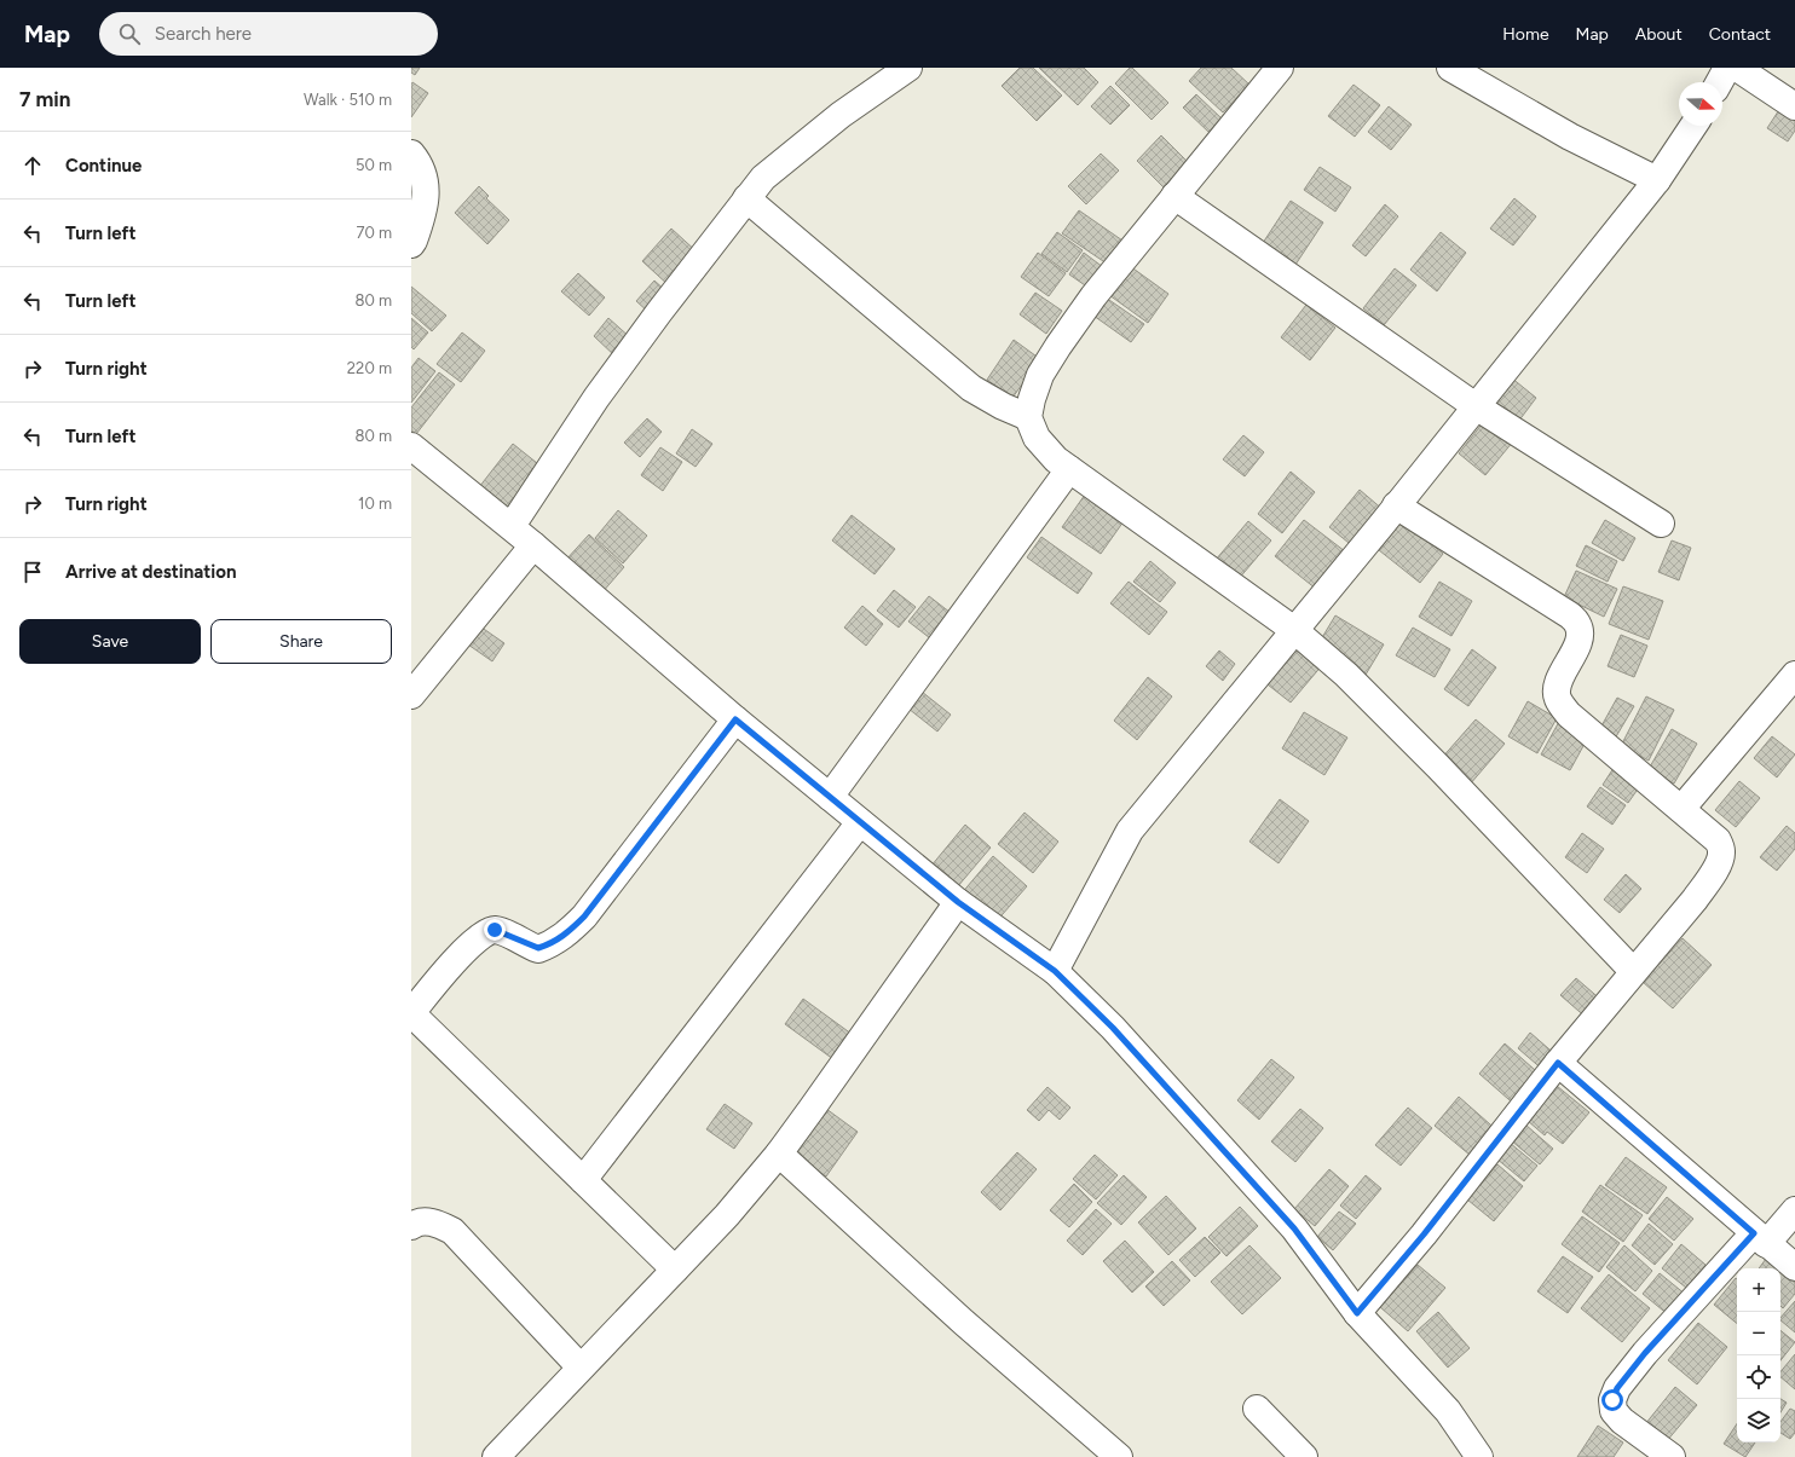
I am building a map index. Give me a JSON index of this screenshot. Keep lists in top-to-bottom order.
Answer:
{
  "north": "right",
  "page": {
    "header": "Map",
    "search": "Search here",
    "nav": [
      "Home",
      "Map",
      "About",
      "Contact"
    ],
    "heading": ["7 min", "Walk · 510 m"],
    "list": [
      ["Continue", "50 m"],
      ["Turn left", "70 m"],
      ["Turn left", "80 m"],
      ["Turn right", "220 m"],
      ["Turn left", "80 m"],
      ["Turn right", "10 m"],
      "Arrive at destination"
    ],
    "buttons": ["Save", "Share"],
    "map_buttons": ["+", "−"]
  }
}
